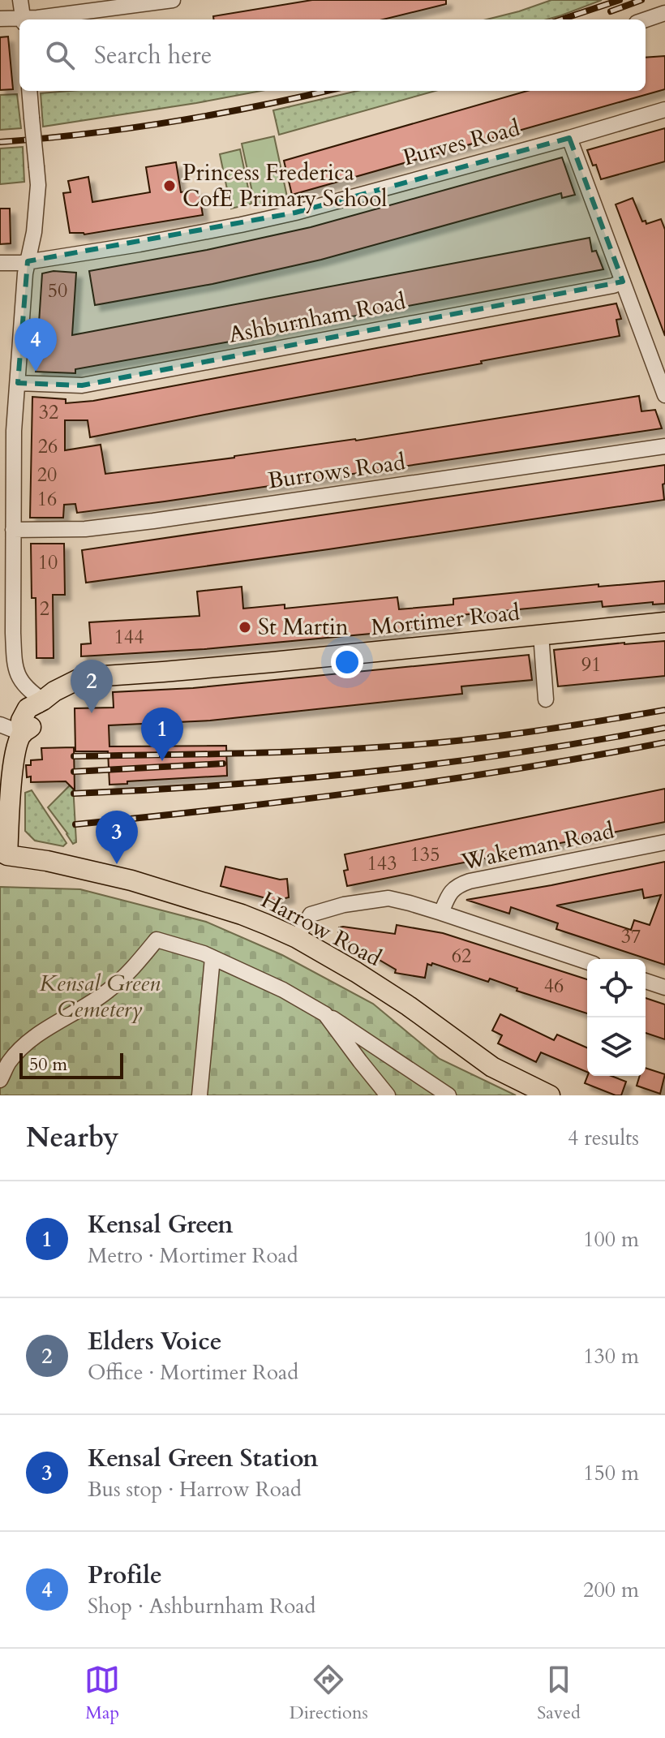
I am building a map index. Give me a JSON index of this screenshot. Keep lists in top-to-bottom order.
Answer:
{
  "streets": {
    "main road": ["Mortimer Road", "Harrow Road"],
    "street": [
      "Purves Road",
      "Ashburnham Road",
      "Burrows Road",
      "Wakeman Road"
    ]
  },
  "parks": ["Kensal Green Cemetery"],
  "places": ["Princess Frederica CofE Primary School", "St Martin"],
  "house_numbers": [
    "50",
    "32",
    "26",
    "20",
    "16",
    "10",
    "2",
    "144",
    "91",
    "135",
    "143",
    "37",
    "62",
    "46"
  ],
  "scale_bar": "50 m",
  "page": {
    "search": "Search here",
    "pins": [
      "4",
      "2",
      "1",
      "3"
    ],
    "scale": "50 m",
    "heading": ["Nearby", "4 results"],
    "list": [
      {
        "mark": "1",
        "name": "Kensal Green",
        "note": "Metro · Mortimer Road",
        "value": "100 m"
      },
      {
        "mark": "2",
        "name": "Elders Voice",
        "note": "Office · Mortimer Road",
        "value": "130 m"
      },
      {
        "mark": "3",
        "name": "Kensal Green Station",
        "note": "Bus stop · Harrow Road",
        "value": "150 m"
      },
      {
        "mark": "4",
        "name": "Profile",
        "note": "Shop · Ashburnham Road",
        "value": "200 m"
      }
    ],
    "nav": ["Map", "Directions", "Saved"]
  }
}
